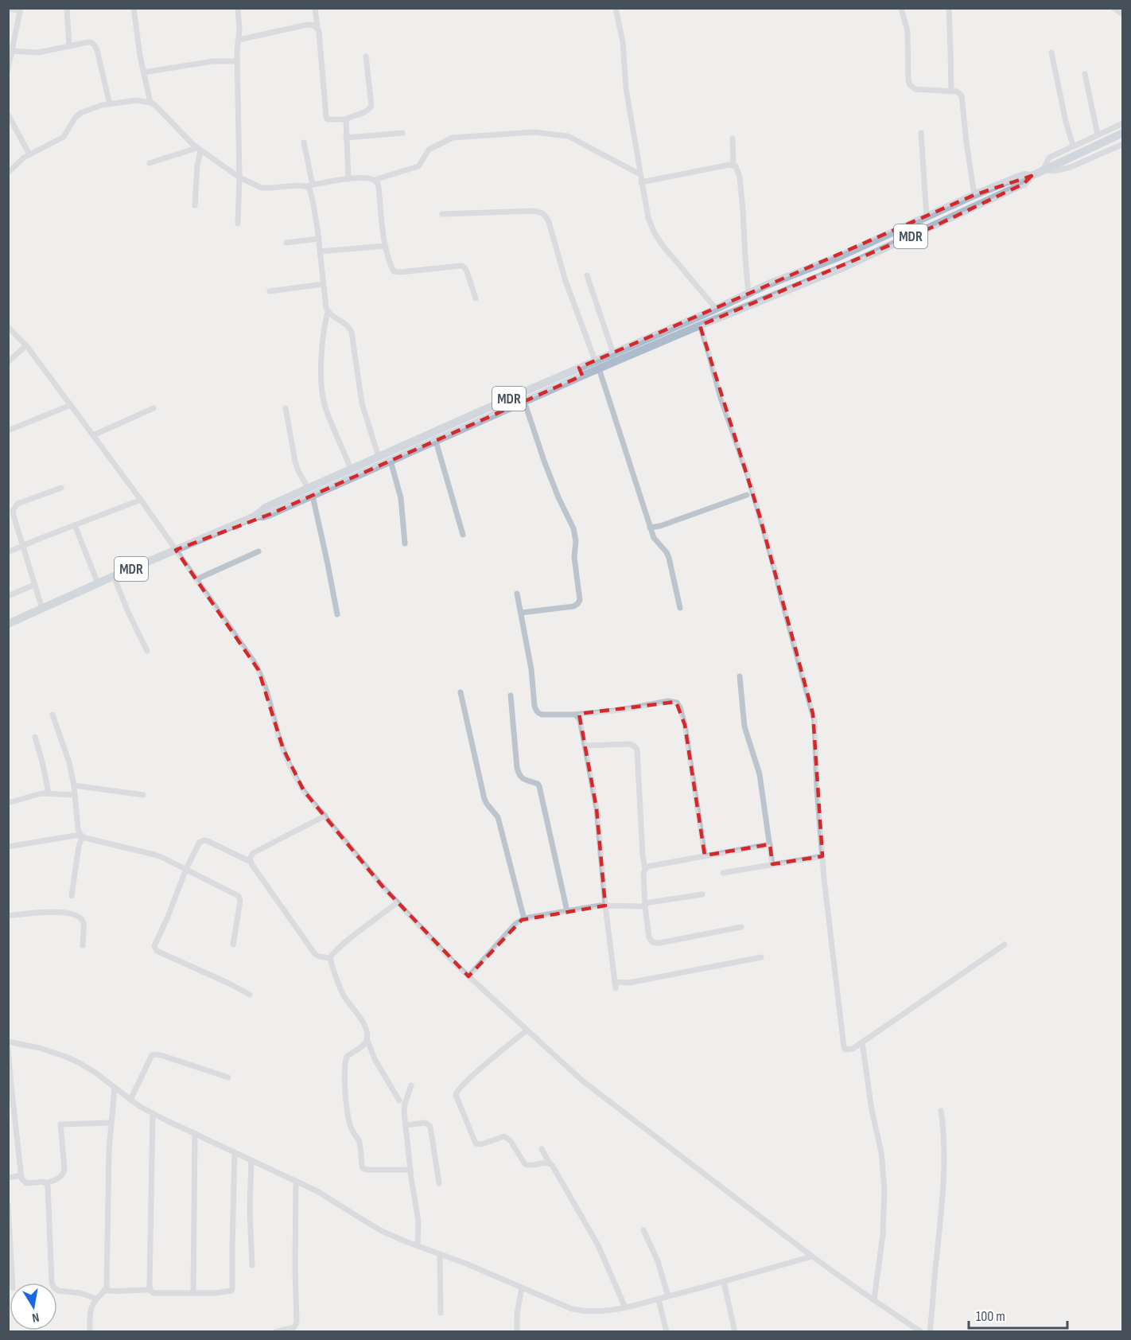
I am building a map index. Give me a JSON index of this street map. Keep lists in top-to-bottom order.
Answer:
{
  "streets": {
    "main road": ["MDR"]
  },
  "scale_bar": "100 m",
  "north": "bottom"
}
